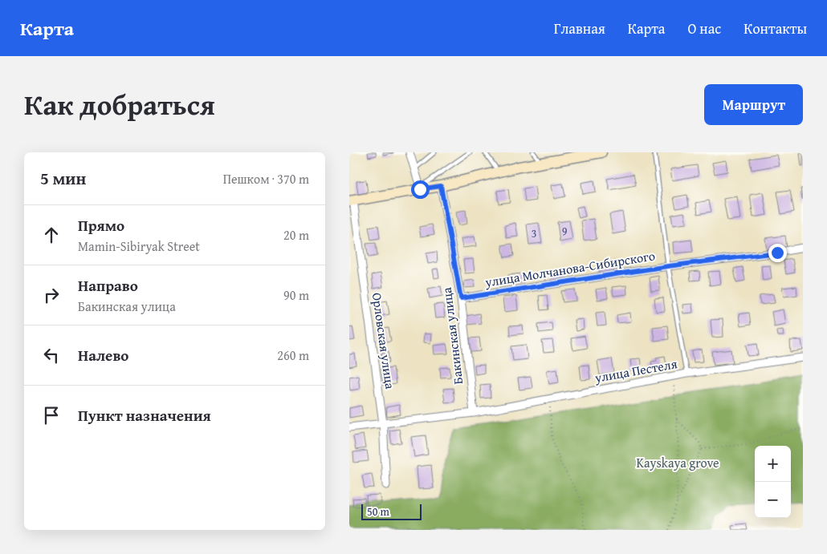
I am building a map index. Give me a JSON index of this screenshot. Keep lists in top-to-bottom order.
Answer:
{
  "streets": {
    "street": [
      "улица Молчанова-Сибирского",
      "Бакинская улица",
      "Орловская улица",
      "улица Пестеля"
    ]
  },
  "crossings": [
    ["улица Молчанова-Сибирского", "Бакинская улица"],
    ["Бакинская улица", "улица Пестеля"],
    ["Орловская улица", "улица Пестеля"]
  ],
  "parks": ["Kayskaya grove"],
  "house_numbers": ["9", "3"],
  "scale_bar": "50 m",
  "page": {
    "header": "Карта",
    "nav": [
      "Главная",
      "Карта",
      "О нас",
      "Контакты"
    ],
    "title": "Как добраться",
    "buttons": "Маршрут",
    "heading": ["5 мин", "Пешком · 370 m"],
    "list": [
      ["Прямо", "Mamin-Sibiryak Street", "20 m"],
      ["Направо", "Бакинская улица", "90 m"],
      ["Налево", "260 m"],
      "Пункт назначения"
    ],
    "map_buttons": ["+", "−"],
    "scale": "50 m"
  }
}
